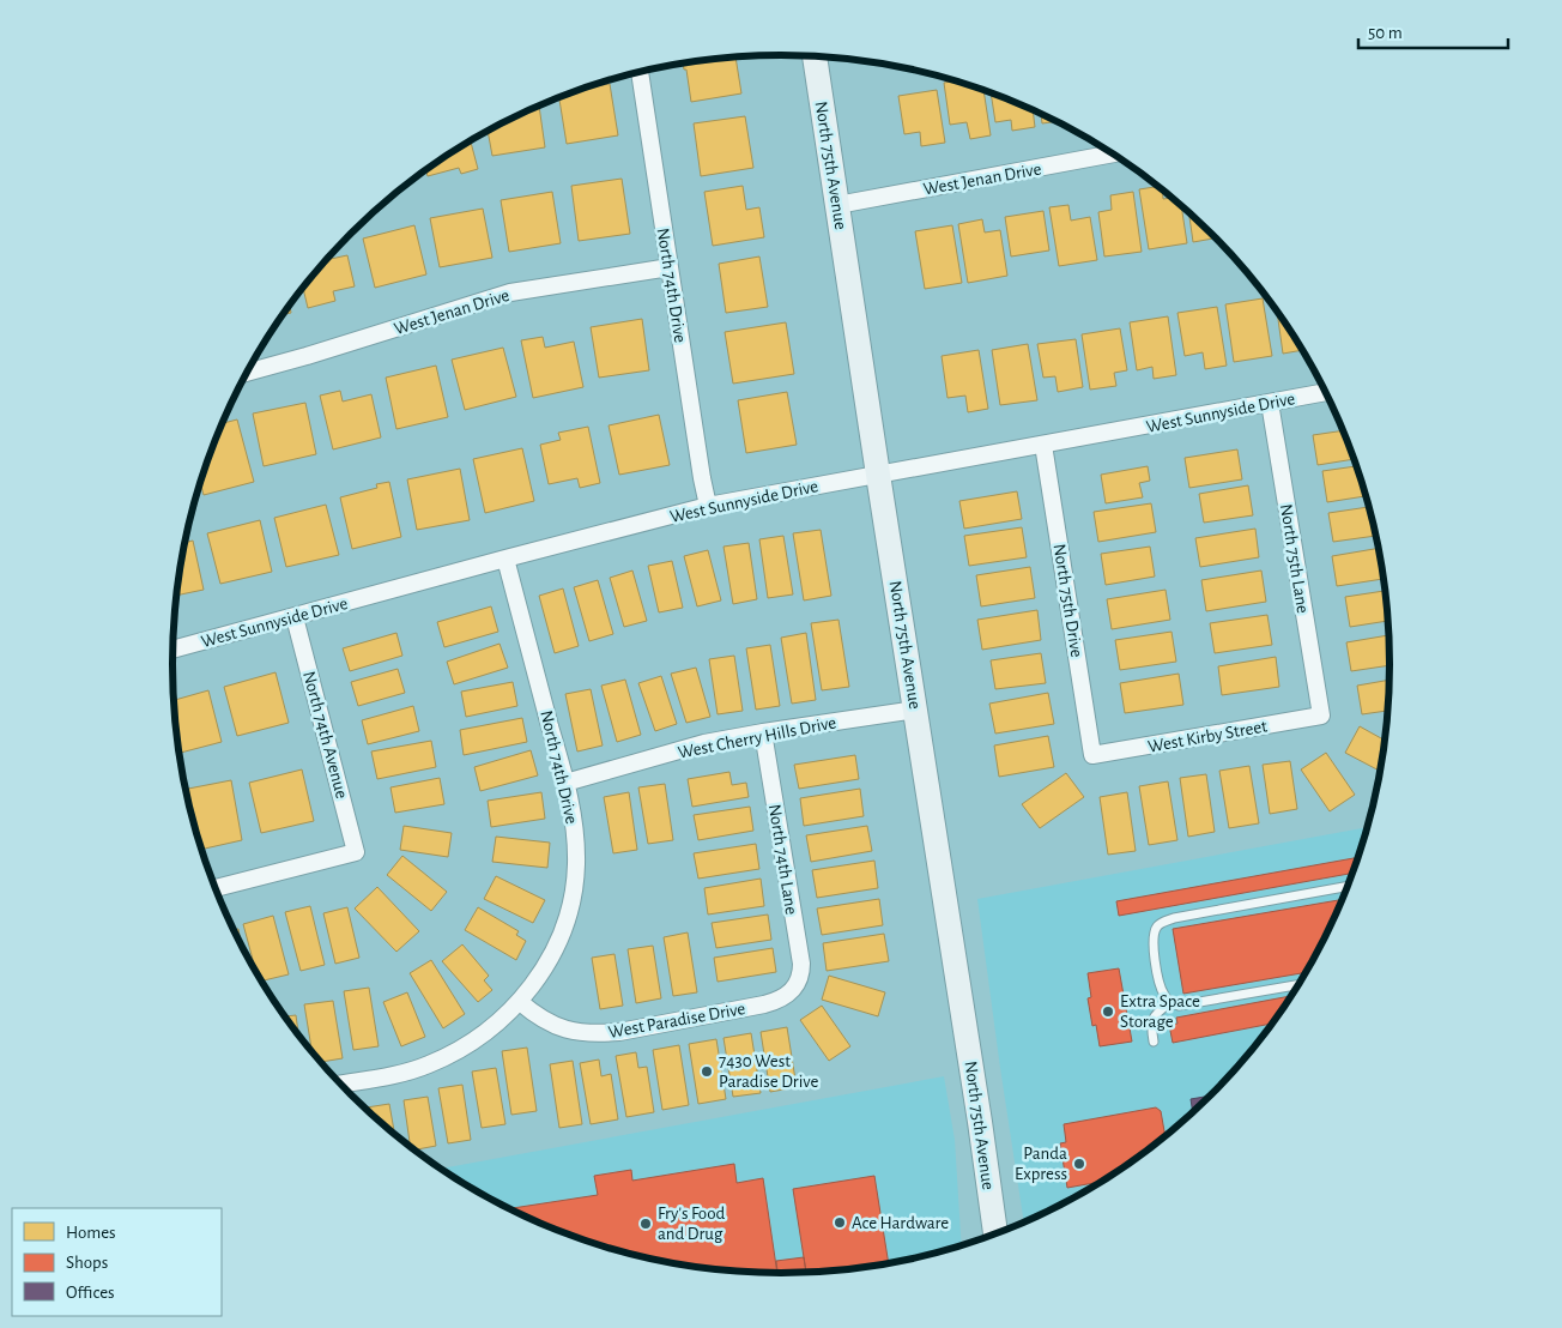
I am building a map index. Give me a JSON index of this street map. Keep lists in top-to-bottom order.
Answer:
{
  "streets": {
    "main road": ["North 75th Avenue"],
    "street": [
      "West Jenan Drive",
      "North 74th Drive",
      "West Sunnyside Drive",
      "North 75th Lane",
      "North 75th Drive",
      "North 74th Avenue",
      "West Kirby Street",
      "West Cherry Hills Drive",
      "North 74th Lane",
      "West Paradise Drive"
    ]
  },
  "crossings": [
    ["North 75th Avenue", "West Jenan Drive"],
    ["North 75th Avenue", "West Sunnyside Drive"],
    ["North 75th Avenue", "West Cherry Hills Drive"],
    ["West Jenan Drive", "North 74th Drive"],
    ["North 74th Drive", "West Sunnyside Drive"],
    ["North 74th Drive", "West Cherry Hills Drive"],
    ["North 74th Drive", "West Paradise Drive"],
    ["West Sunnyside Drive", "North 75th Lane"],
    ["West Sunnyside Drive", "North 75th Drive"],
    ["West Sunnyside Drive", "North 74th Avenue"],
    ["North 75th Lane", "West Kirby Street"],
    ["North 75th Drive", "West Kirby Street"],
    ["West Cherry Hills Drive", "North 74th Lane"],
    ["North 74th Lane", "West Paradise Drive"]
  ],
  "places": [
    "Extra Space Storage",
    "7430 West Paradise Drive",
    "Panda Express",
    "Ace Hardware",
    "Fry's Food and Drug"
  ],
  "legend": ["Homes", "Shops", "Offices"],
  "scale_bar": "50 m"
}
